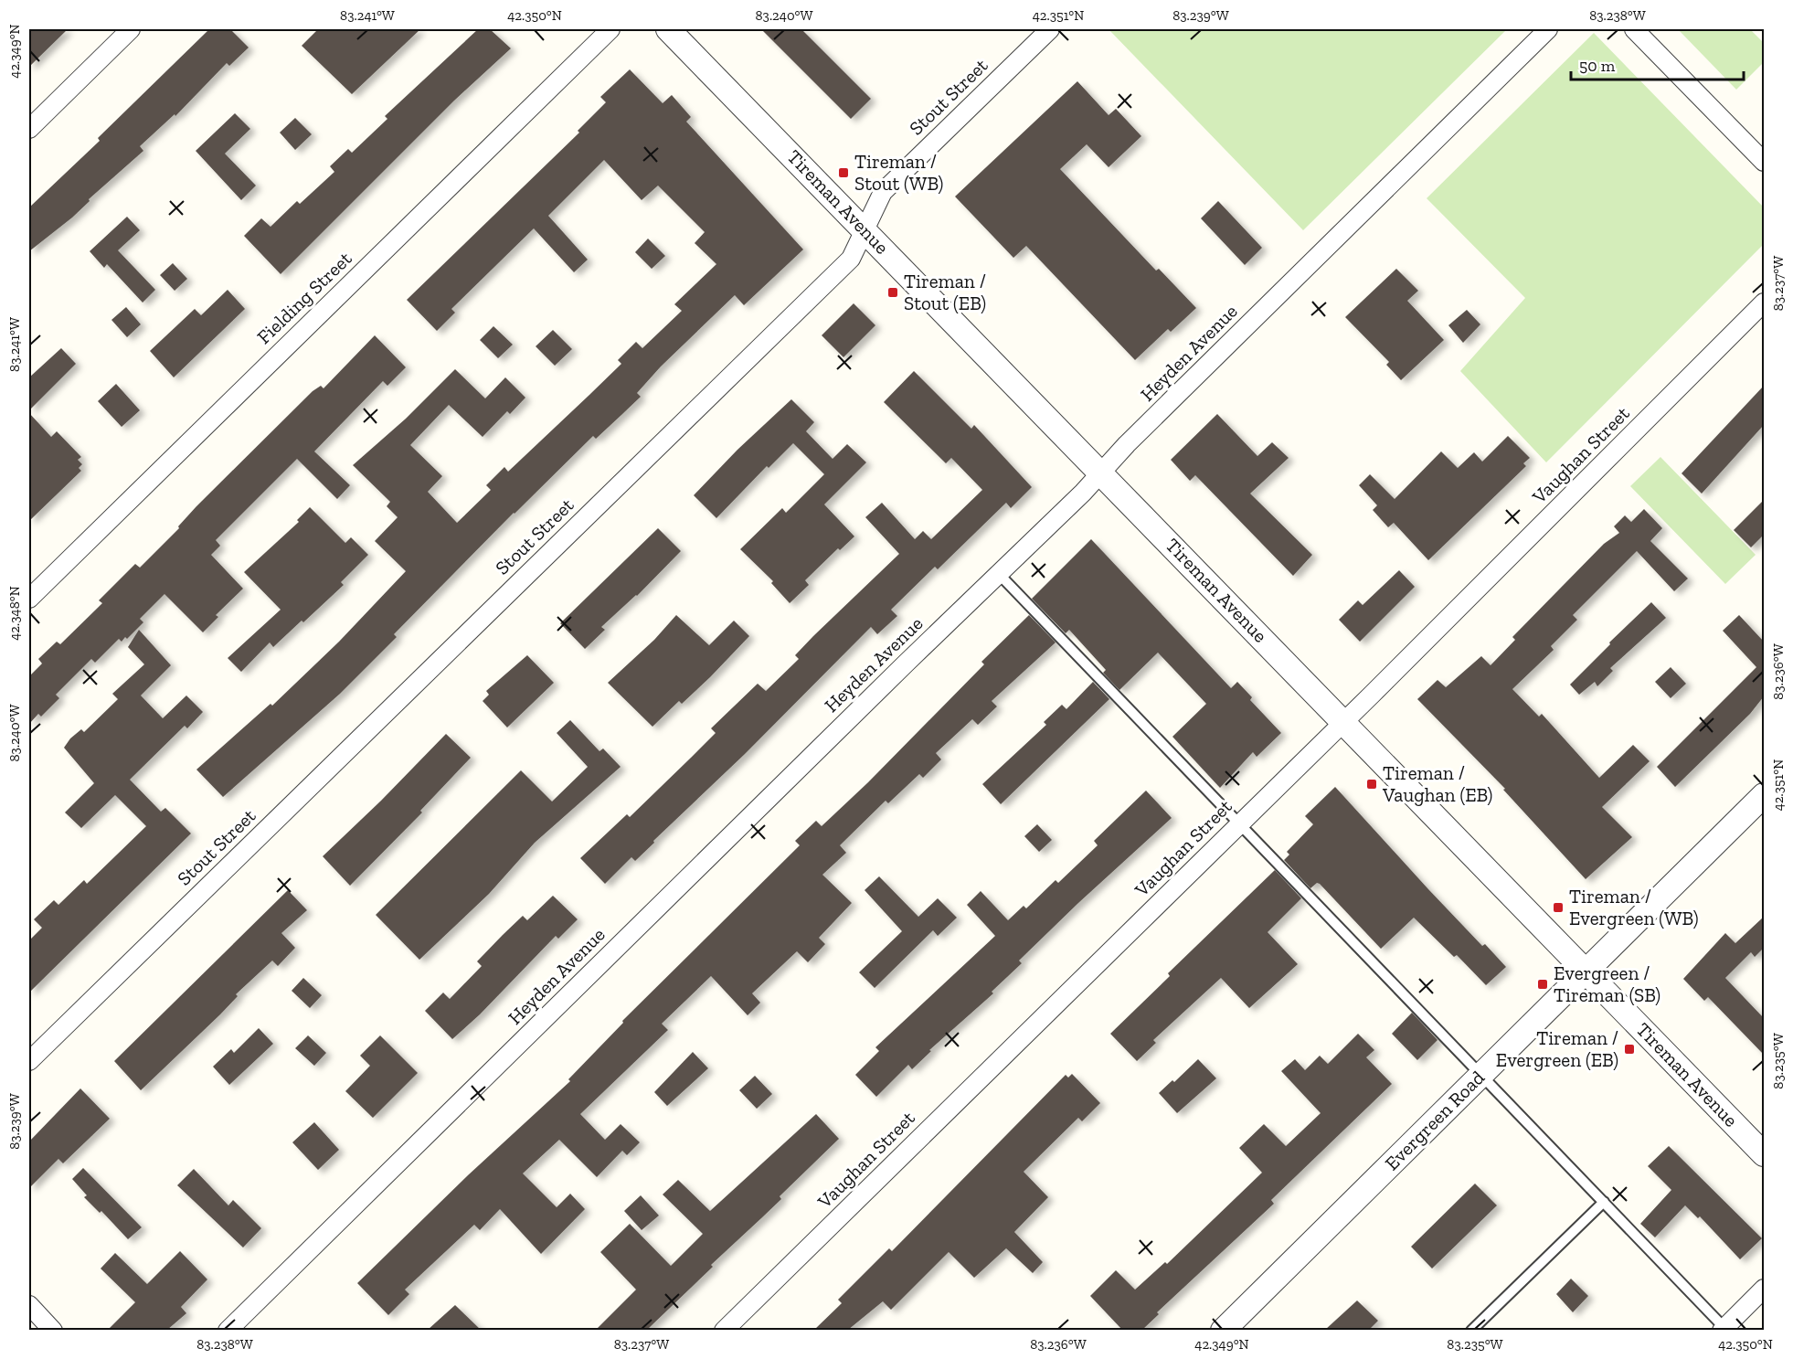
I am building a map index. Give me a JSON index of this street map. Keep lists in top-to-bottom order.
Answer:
{
  "streets": {
    "street": [
      "Stout Street",
      "Tireman Avenue",
      "Fielding Street",
      "Heyden Avenue",
      "Vaughan Street",
      "Evergreen Road"
    ]
  },
  "crossings": [
    ["Stout Street", "Tireman Avenue"],
    ["Tireman Avenue", "Heyden Avenue"],
    ["Tireman Avenue", "Vaughan Street"],
    ["Tireman Avenue", "Evergreen Road"]
  ],
  "places": {
    "transit": [
      "Tireman / Stout (WB)",
      "Tireman / Stout (EB)",
      "Tireman / Vaughan (EB)",
      "Tireman / Evergreen (WB)",
      "Evergreen / Tireman (SB)",
      "Tireman / Evergreen (EB)"
    ]
  },
  "scale_bar": "50 m",
  "coordinates": [
    "83.241°W",
    "42.350°N",
    "83.240°W",
    "42.351°N",
    "83.239°W",
    "83.238°W",
    "42.349°N",
    "83.237°W",
    "42.348°N",
    "83.236°W",
    "83.235°W"
  ]
}
